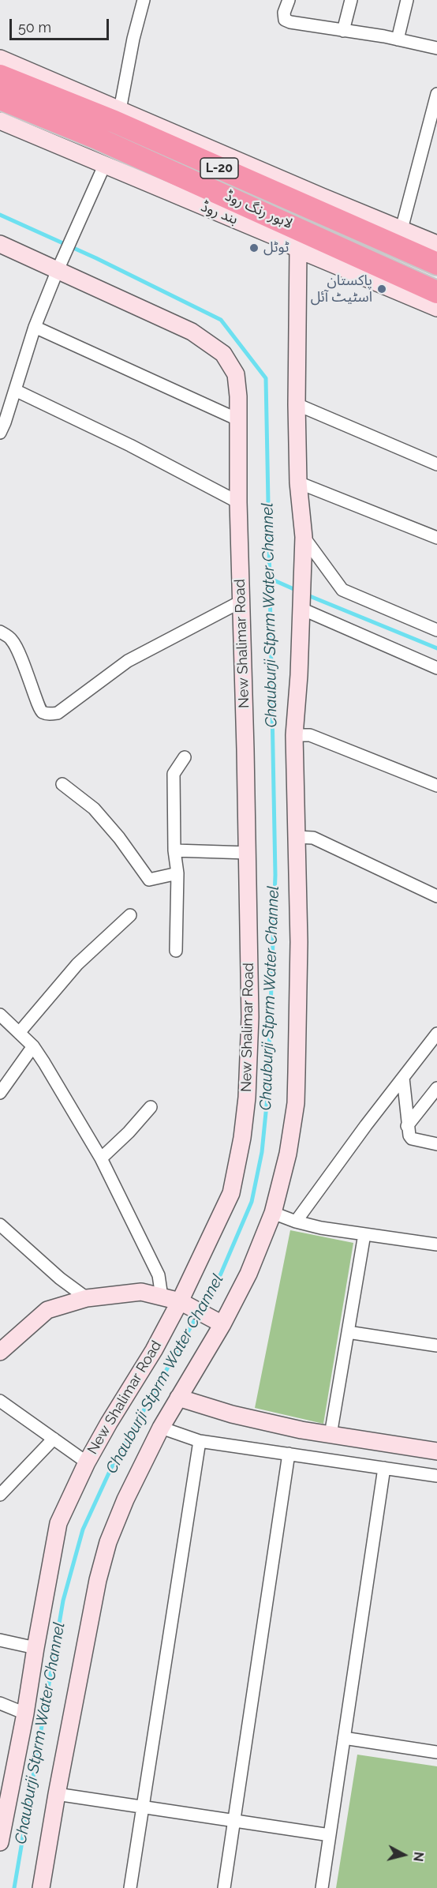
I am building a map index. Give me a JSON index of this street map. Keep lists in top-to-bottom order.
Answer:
{
  "streets": {
    "highway": ["L-20", "لاہور رنگ روڈ"],
    "street": ["بند روڈ", "New Shalimar Road"]
  },
  "water": ["Chauburji Stprm Water Channel"],
  "places": ["ٹوٹل", "پاکستان اسٹیٹ آئل"],
  "scale_bar": "50 m",
  "north": "right"
}
